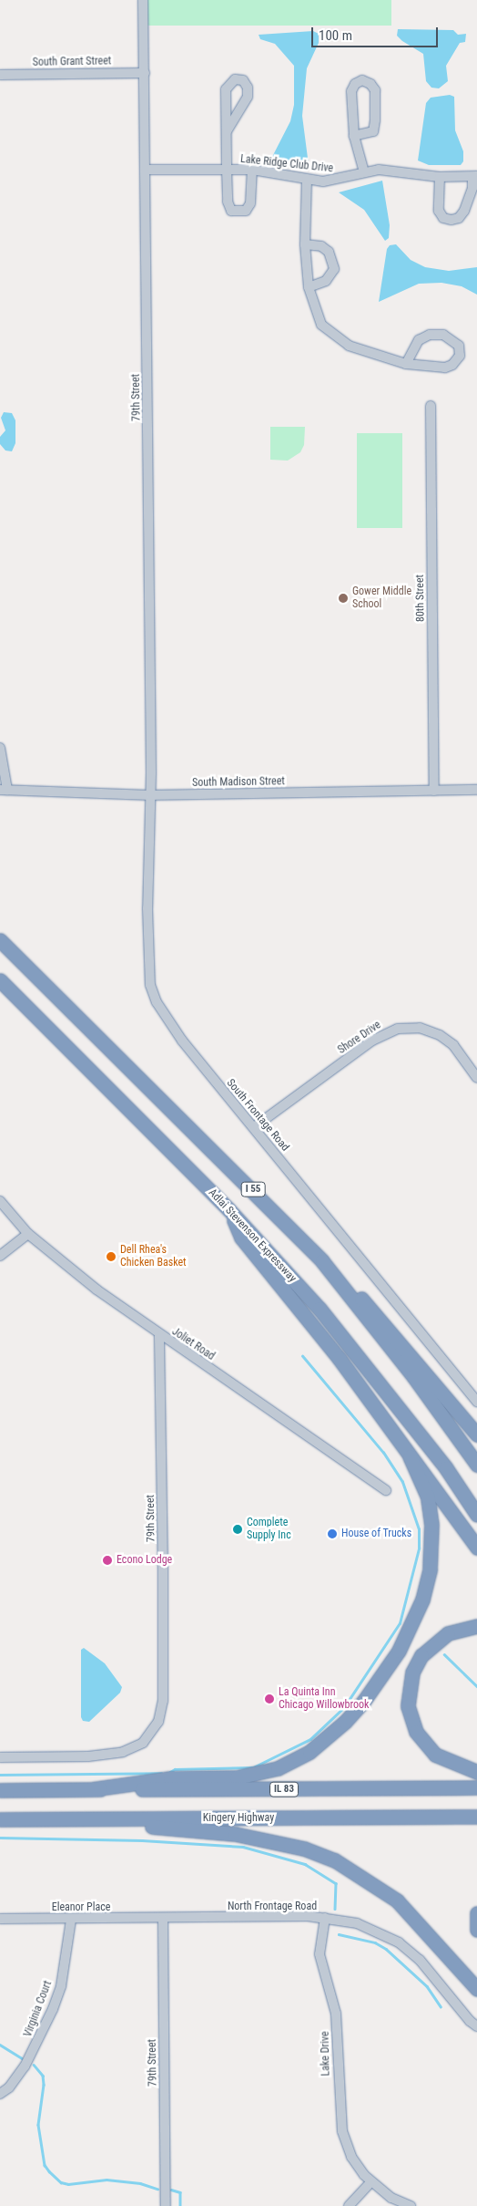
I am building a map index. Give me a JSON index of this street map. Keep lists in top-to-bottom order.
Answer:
{
  "streets": {
    "highway": [
      "I 55",
      "Adlai Stevenson Expressway",
      "IL 83",
      "Kingery Highway"
    ],
    "street": [
      "South Grant Street",
      "Lake Ridge Club Drive",
      "79th Street",
      "80th Street",
      "South Madison Street",
      "Shore Drive",
      "South Frontage Road",
      "Joliet Road",
      "North Frontage Road",
      "Eleanor Place",
      "Virginia Court",
      "Lake Drive"
    ]
  },
  "crossings": [
    ["South Grant Street", "79th Street"],
    ["Lake Ridge Club Drive", "79th Street"],
    ["79th Street", "South Madison Street"],
    ["79th Street", "South Frontage Road"],
    ["79th Street", "Joliet Road"],
    ["79th Street", "North Frontage Road"],
    ["79th Street", "Eleanor Place"],
    ["80th Street", "South Madison Street"],
    ["South Madison Street", "South Frontage Road"],
    ["Shore Drive", "South Frontage Road"],
    ["North Frontage Road", "Eleanor Place"],
    ["North Frontage Road", "Lake Drive"],
    ["Eleanor Place", "Virginia Court"]
  ],
  "places": [
    "Gower Middle School",
    "Dell Rhea's Chicken Basket",
    "Complete Supply Inc",
    "House of Trucks",
    "Econo Lodge",
    "La Quinta Inn Chicago Willowbrook"
  ],
  "scale_bar": "100 m"
}
